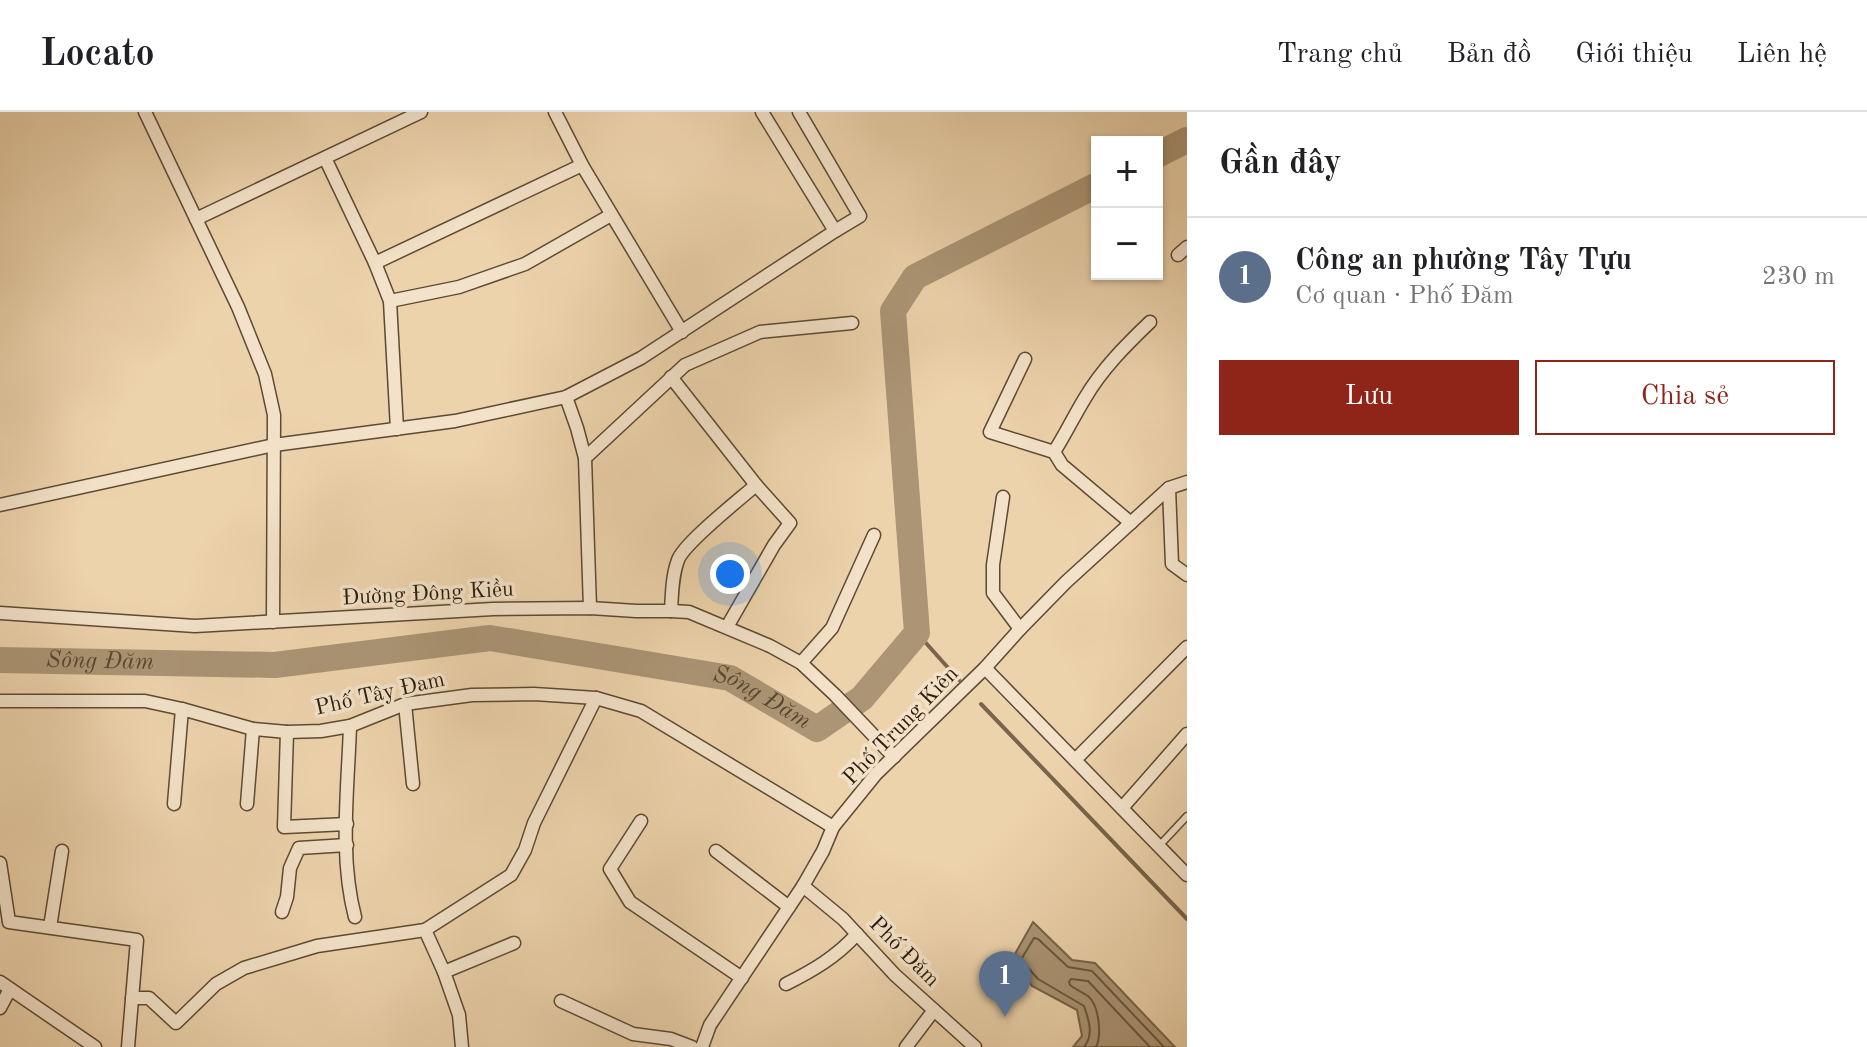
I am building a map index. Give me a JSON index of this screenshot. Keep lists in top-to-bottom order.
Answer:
{
  "streets": {
    "street": [
      "Đường Đông Kiều",
      "Phố Tây Đam",
      "Phố Trung Kiên",
      "Phố Đăm"
    ]
  },
  "crossings": [
    ["Đường Đông Kiều", "Phố Trung Kiên"],
    ["Phố Tây Đam", "Phố Trung Kiên"],
    ["Phố Trung Kiên", "Phố Đăm"]
  ],
  "water": ["Sông Đăm"],
  "page": {
    "header": "Locato",
    "nav": [
      "Trang chủ",
      "Bản đồ",
      "Giới thiệu",
      "Liên hệ"
    ],
    "heading": "Gần đây",
    "map_buttons": ["+", "−"],
    "list": [
      {
        "mark": "1",
        "name": "Công an phường Tây Tựu",
        "note": "Cơ quan · Phố Đăm",
        "value": "230 m"
      }
    ],
    "buttons": ["Lưu", "Chia sẻ"],
    "pins": "1"
  }
}
